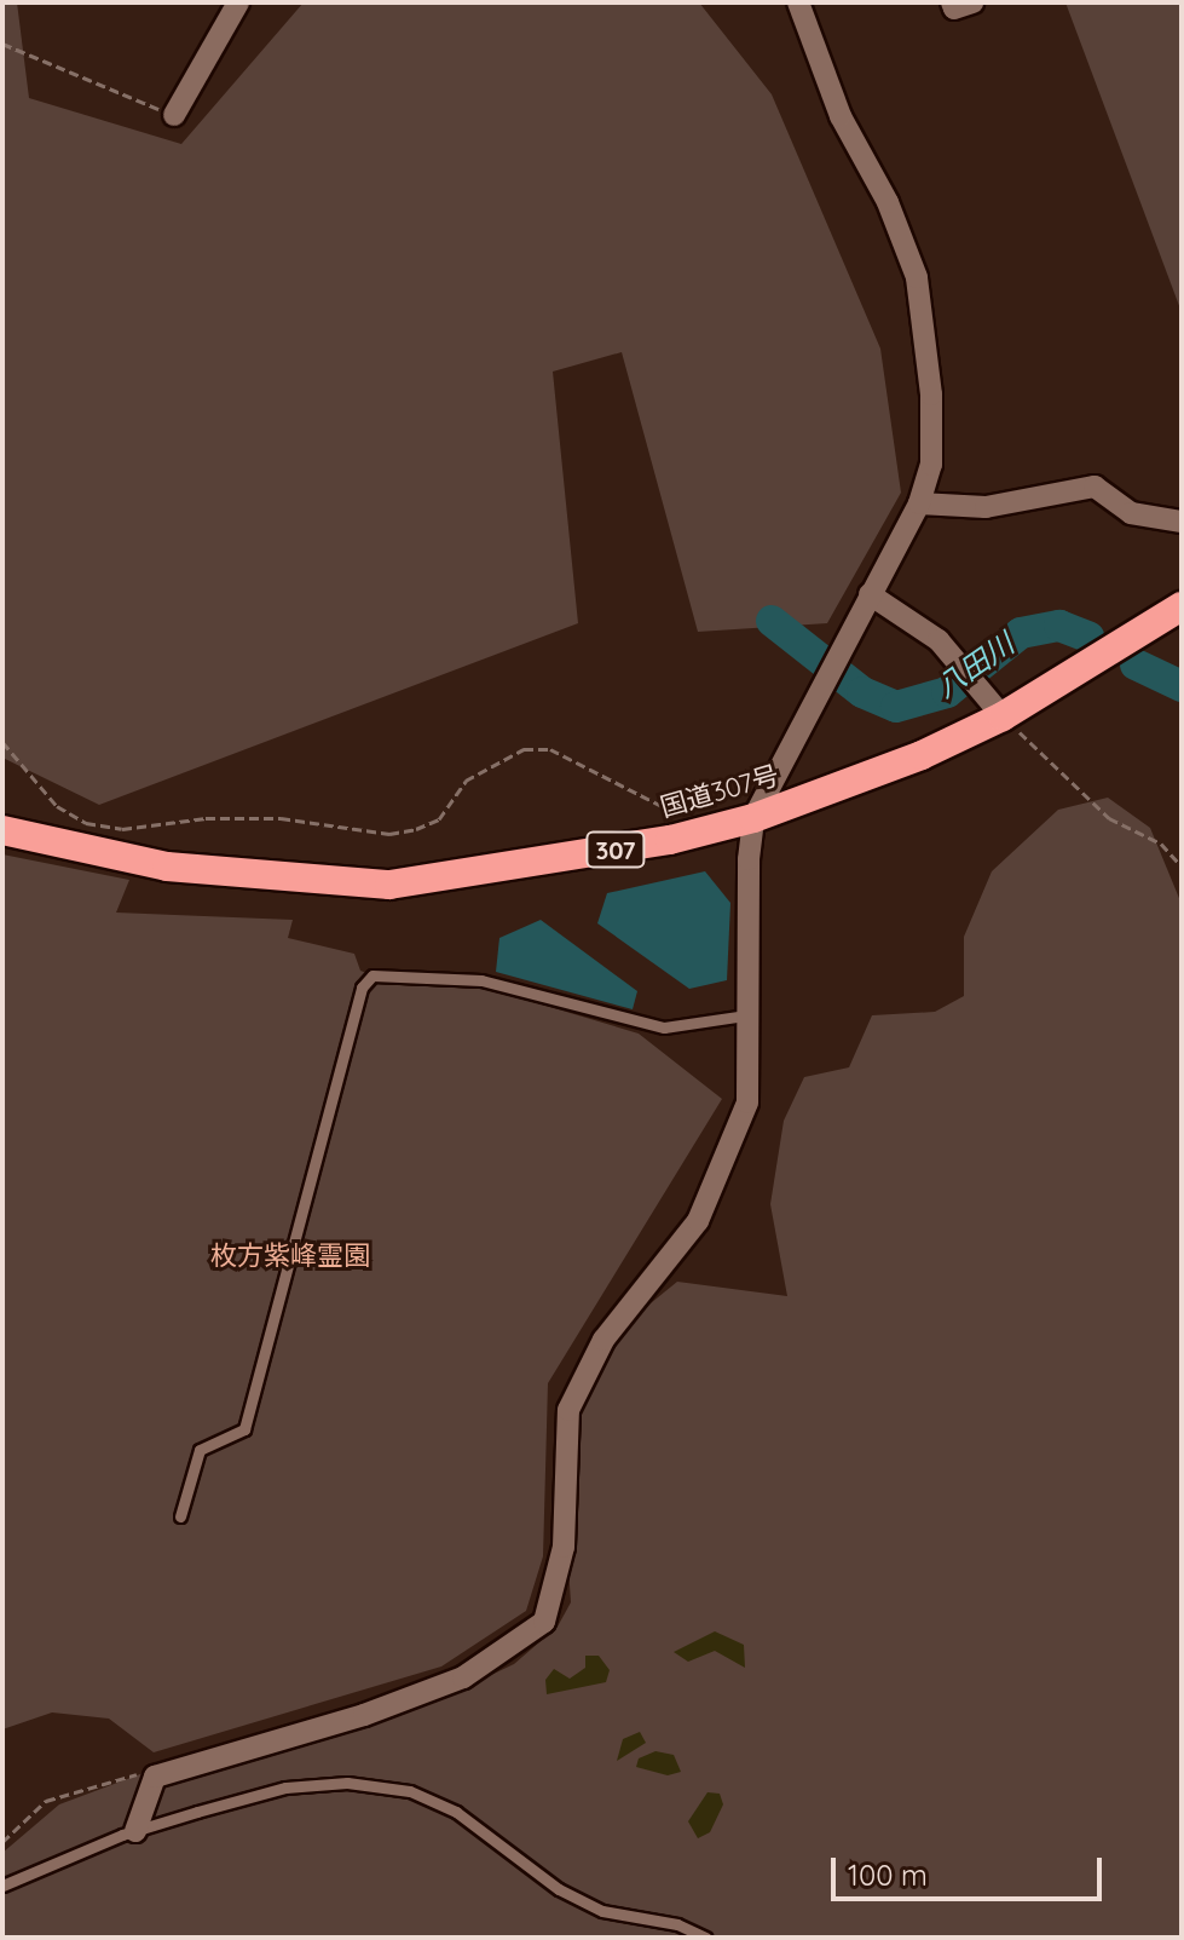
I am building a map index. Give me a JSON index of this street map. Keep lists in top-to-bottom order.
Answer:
{
  "streets": {
    "highway": ["国道307号", "307"]
  },
  "water": ["八田川"],
  "parks": ["枚方紫峰霊園"],
  "scale_bar": "100 m"
}
